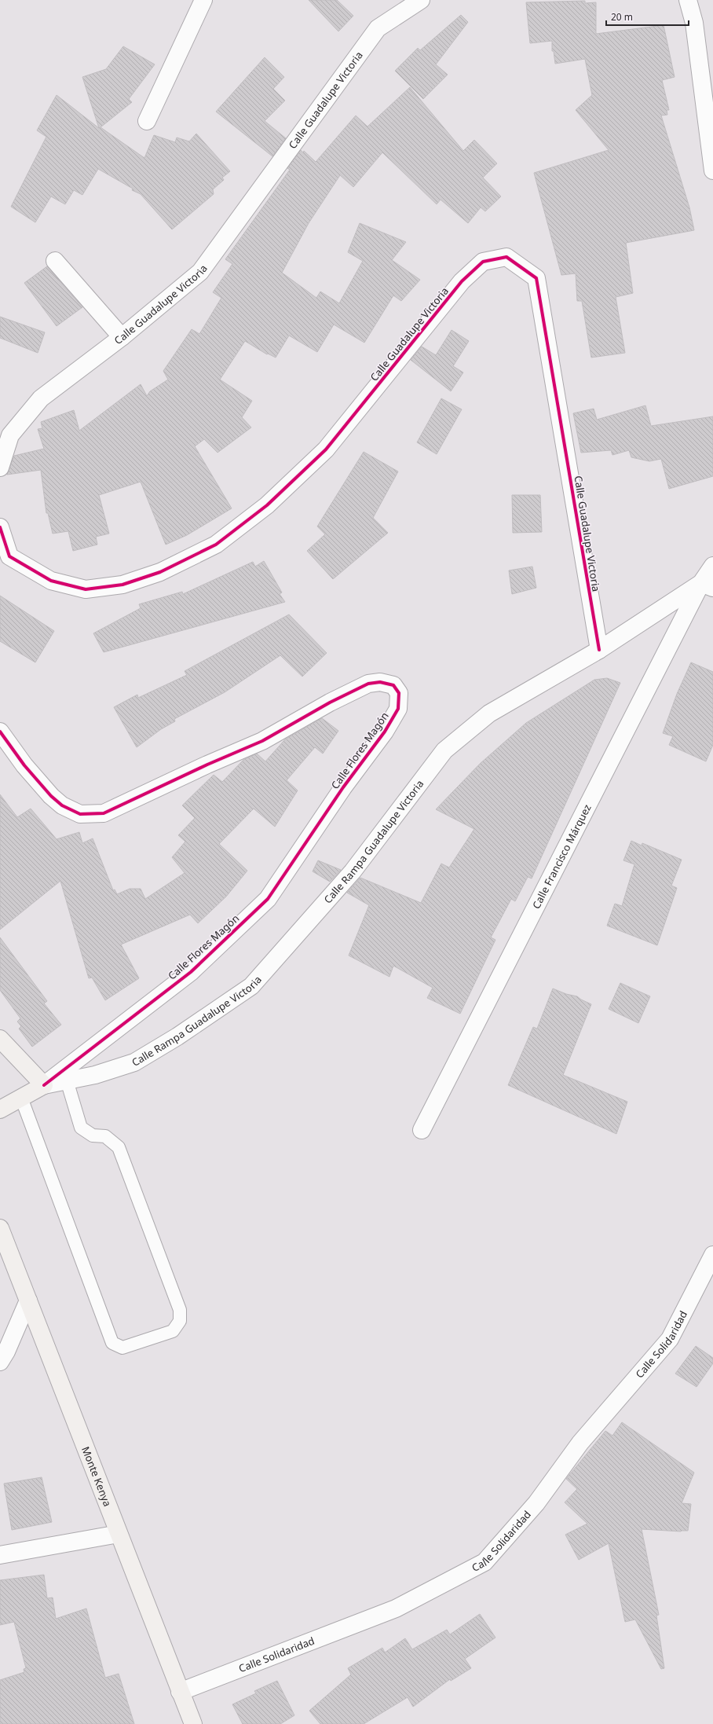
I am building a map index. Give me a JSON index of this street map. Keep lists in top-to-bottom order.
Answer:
{
  "streets": {
    "main road": ["Calle Flores Magón", "Monte Kenya"],
    "street": [
      "Calle Guadalupe Victoria",
      "Calle Rampa Guadalupe Victoria",
      "Calle Francisco Márquez",
      "Calle Solidaridad"
    ]
  },
  "crossings": [
    ["Calle Guadalupe Victoria", "Calle Rampa Guadalupe Victoria"],
    ["Calle Flores Magón", "Calle Rampa Guadalupe Victoria"],
    ["Calle Rampa Guadalupe Victoria", "Calle Francisco Márquez"],
    ["Calle Solidaridad", "Monte Kenya"]
  ],
  "scale_bar": "20 m"
}
